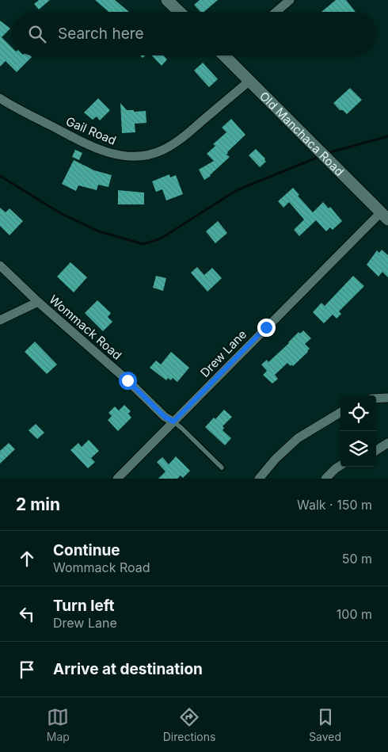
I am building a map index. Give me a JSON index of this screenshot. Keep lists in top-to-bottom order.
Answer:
{
  "streets": {
    "street": [
      "Gail Road",
      "Old Manchaca Road",
      "Wommack Road",
      "Drew Lane"
    ]
  },
  "crossings": [
    ["Gail Road", "Old Manchaca Road"],
    ["Old Manchaca Road", "Drew Lane"],
    ["Wommack Road", "Drew Lane"]
  ],
  "page": {
    "search": "Search here",
    "heading": ["2 min", "Walk · 150 m"],
    "list": [
      ["Continue", "Wommack Road", "50 m"],
      ["Turn left", "Drew Lane", "100 m"],
      "Arrive at destination"
    ],
    "nav": ["Map", "Directions", "Saved"]
  }
}
